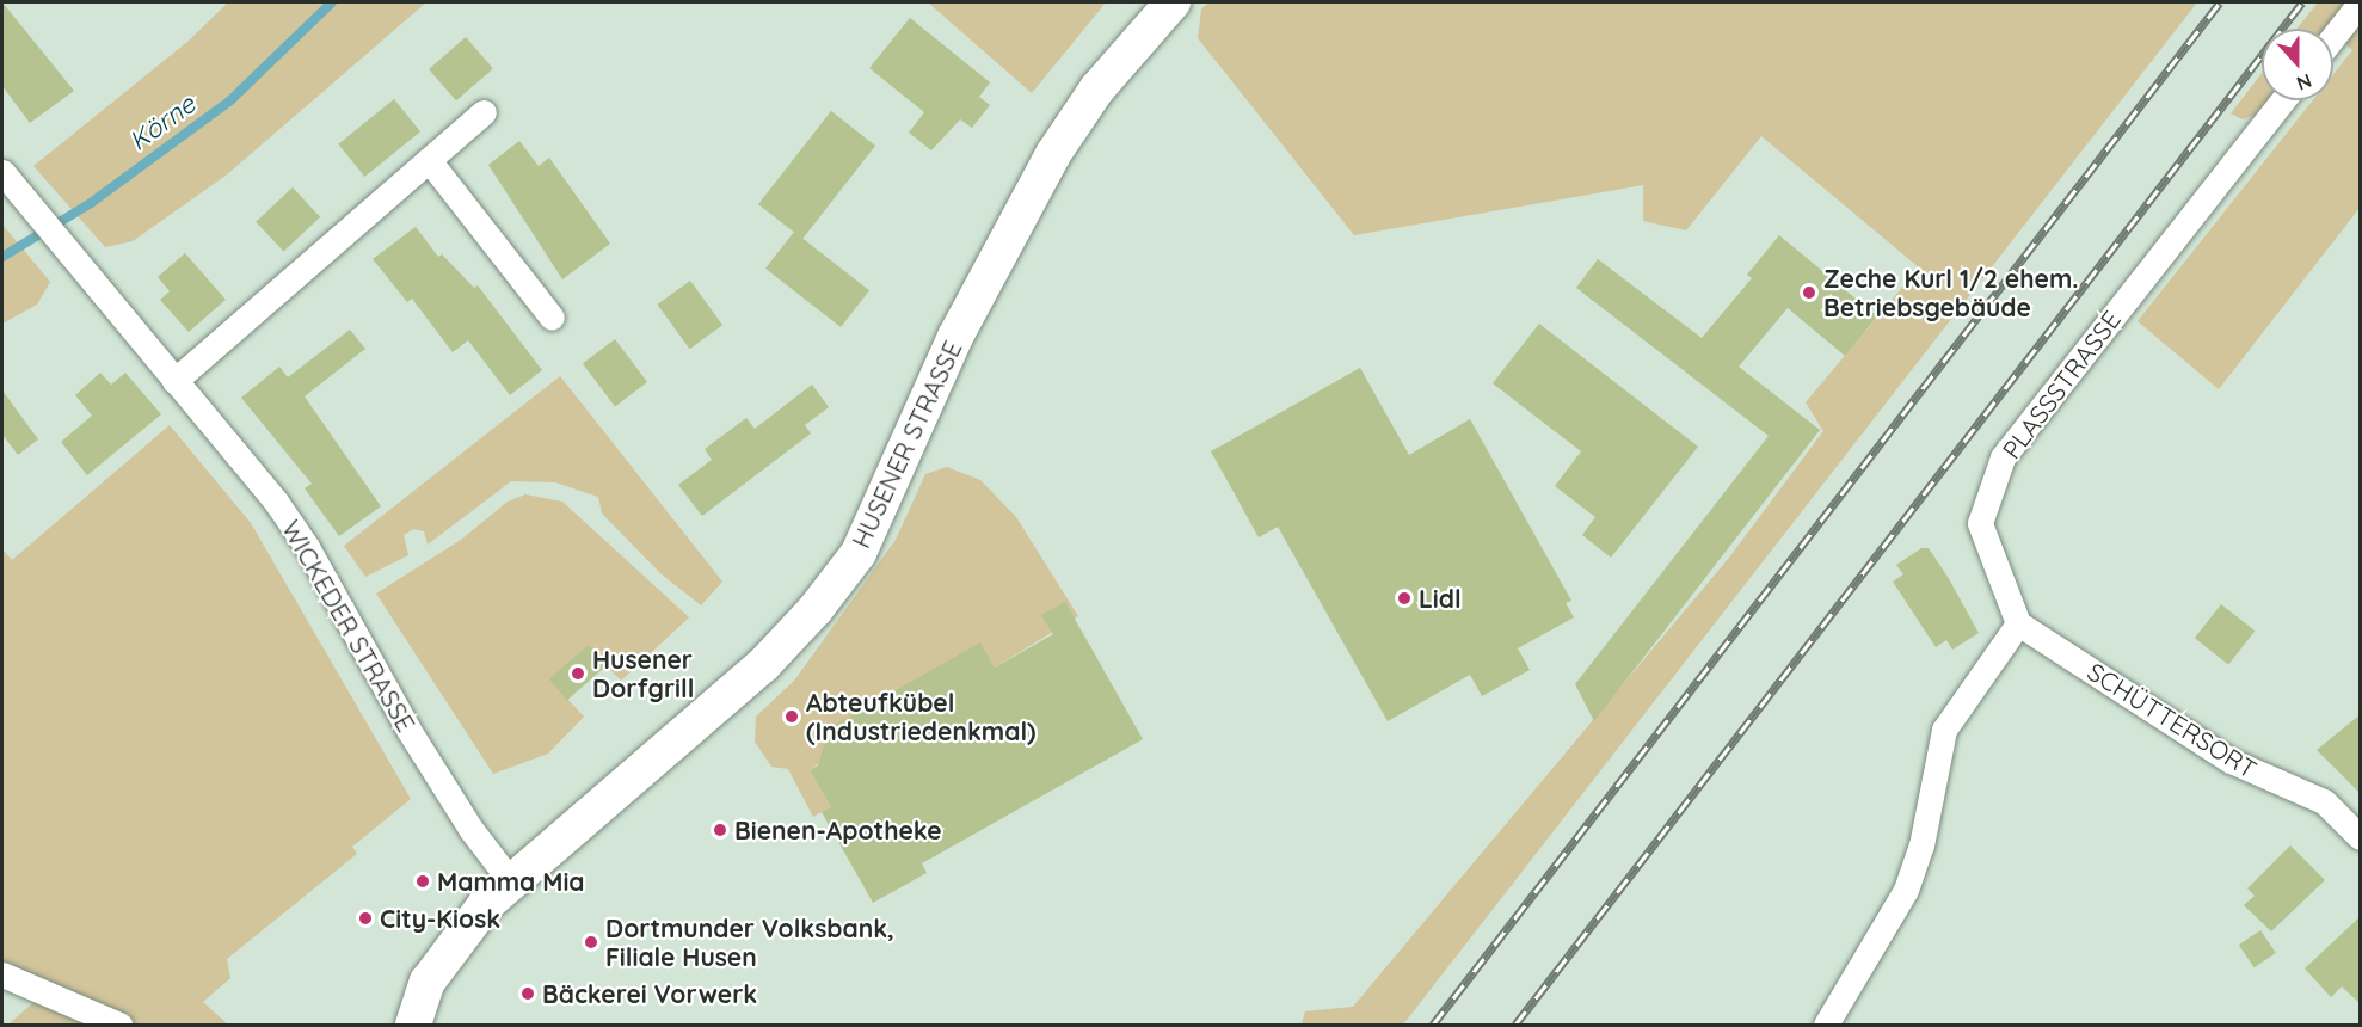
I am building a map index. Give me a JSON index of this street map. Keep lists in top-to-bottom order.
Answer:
{
  "streets": {
    "street": [
      "PLASSSTRASSE",
      "HUSENER STRASSE",
      "WICKEDER STRASSE",
      "SCHÜTTERSORT"
    ]
  },
  "crossings": [
    ["PLASSSTRASSE", "SCHÜTTERSORT"],
    ["HUSENER STRASSE", "WICKEDER STRASSE"]
  ],
  "water": ["Körne"],
  "places": [
    "Zeche Kurl 1/2 ehem. Betriebsgebäude",
    "Lidl",
    "Husener Dorfgrill",
    "Abteufkübel (Industriedenkmal)",
    "Bienen-Apotheke",
    "Mamma Mia",
    "City-Kiosk",
    "Dortmunder Volksbank, Filiale Husen",
    "Bäckerei Vorwerk"
  ],
  "north": "bottom"
}
